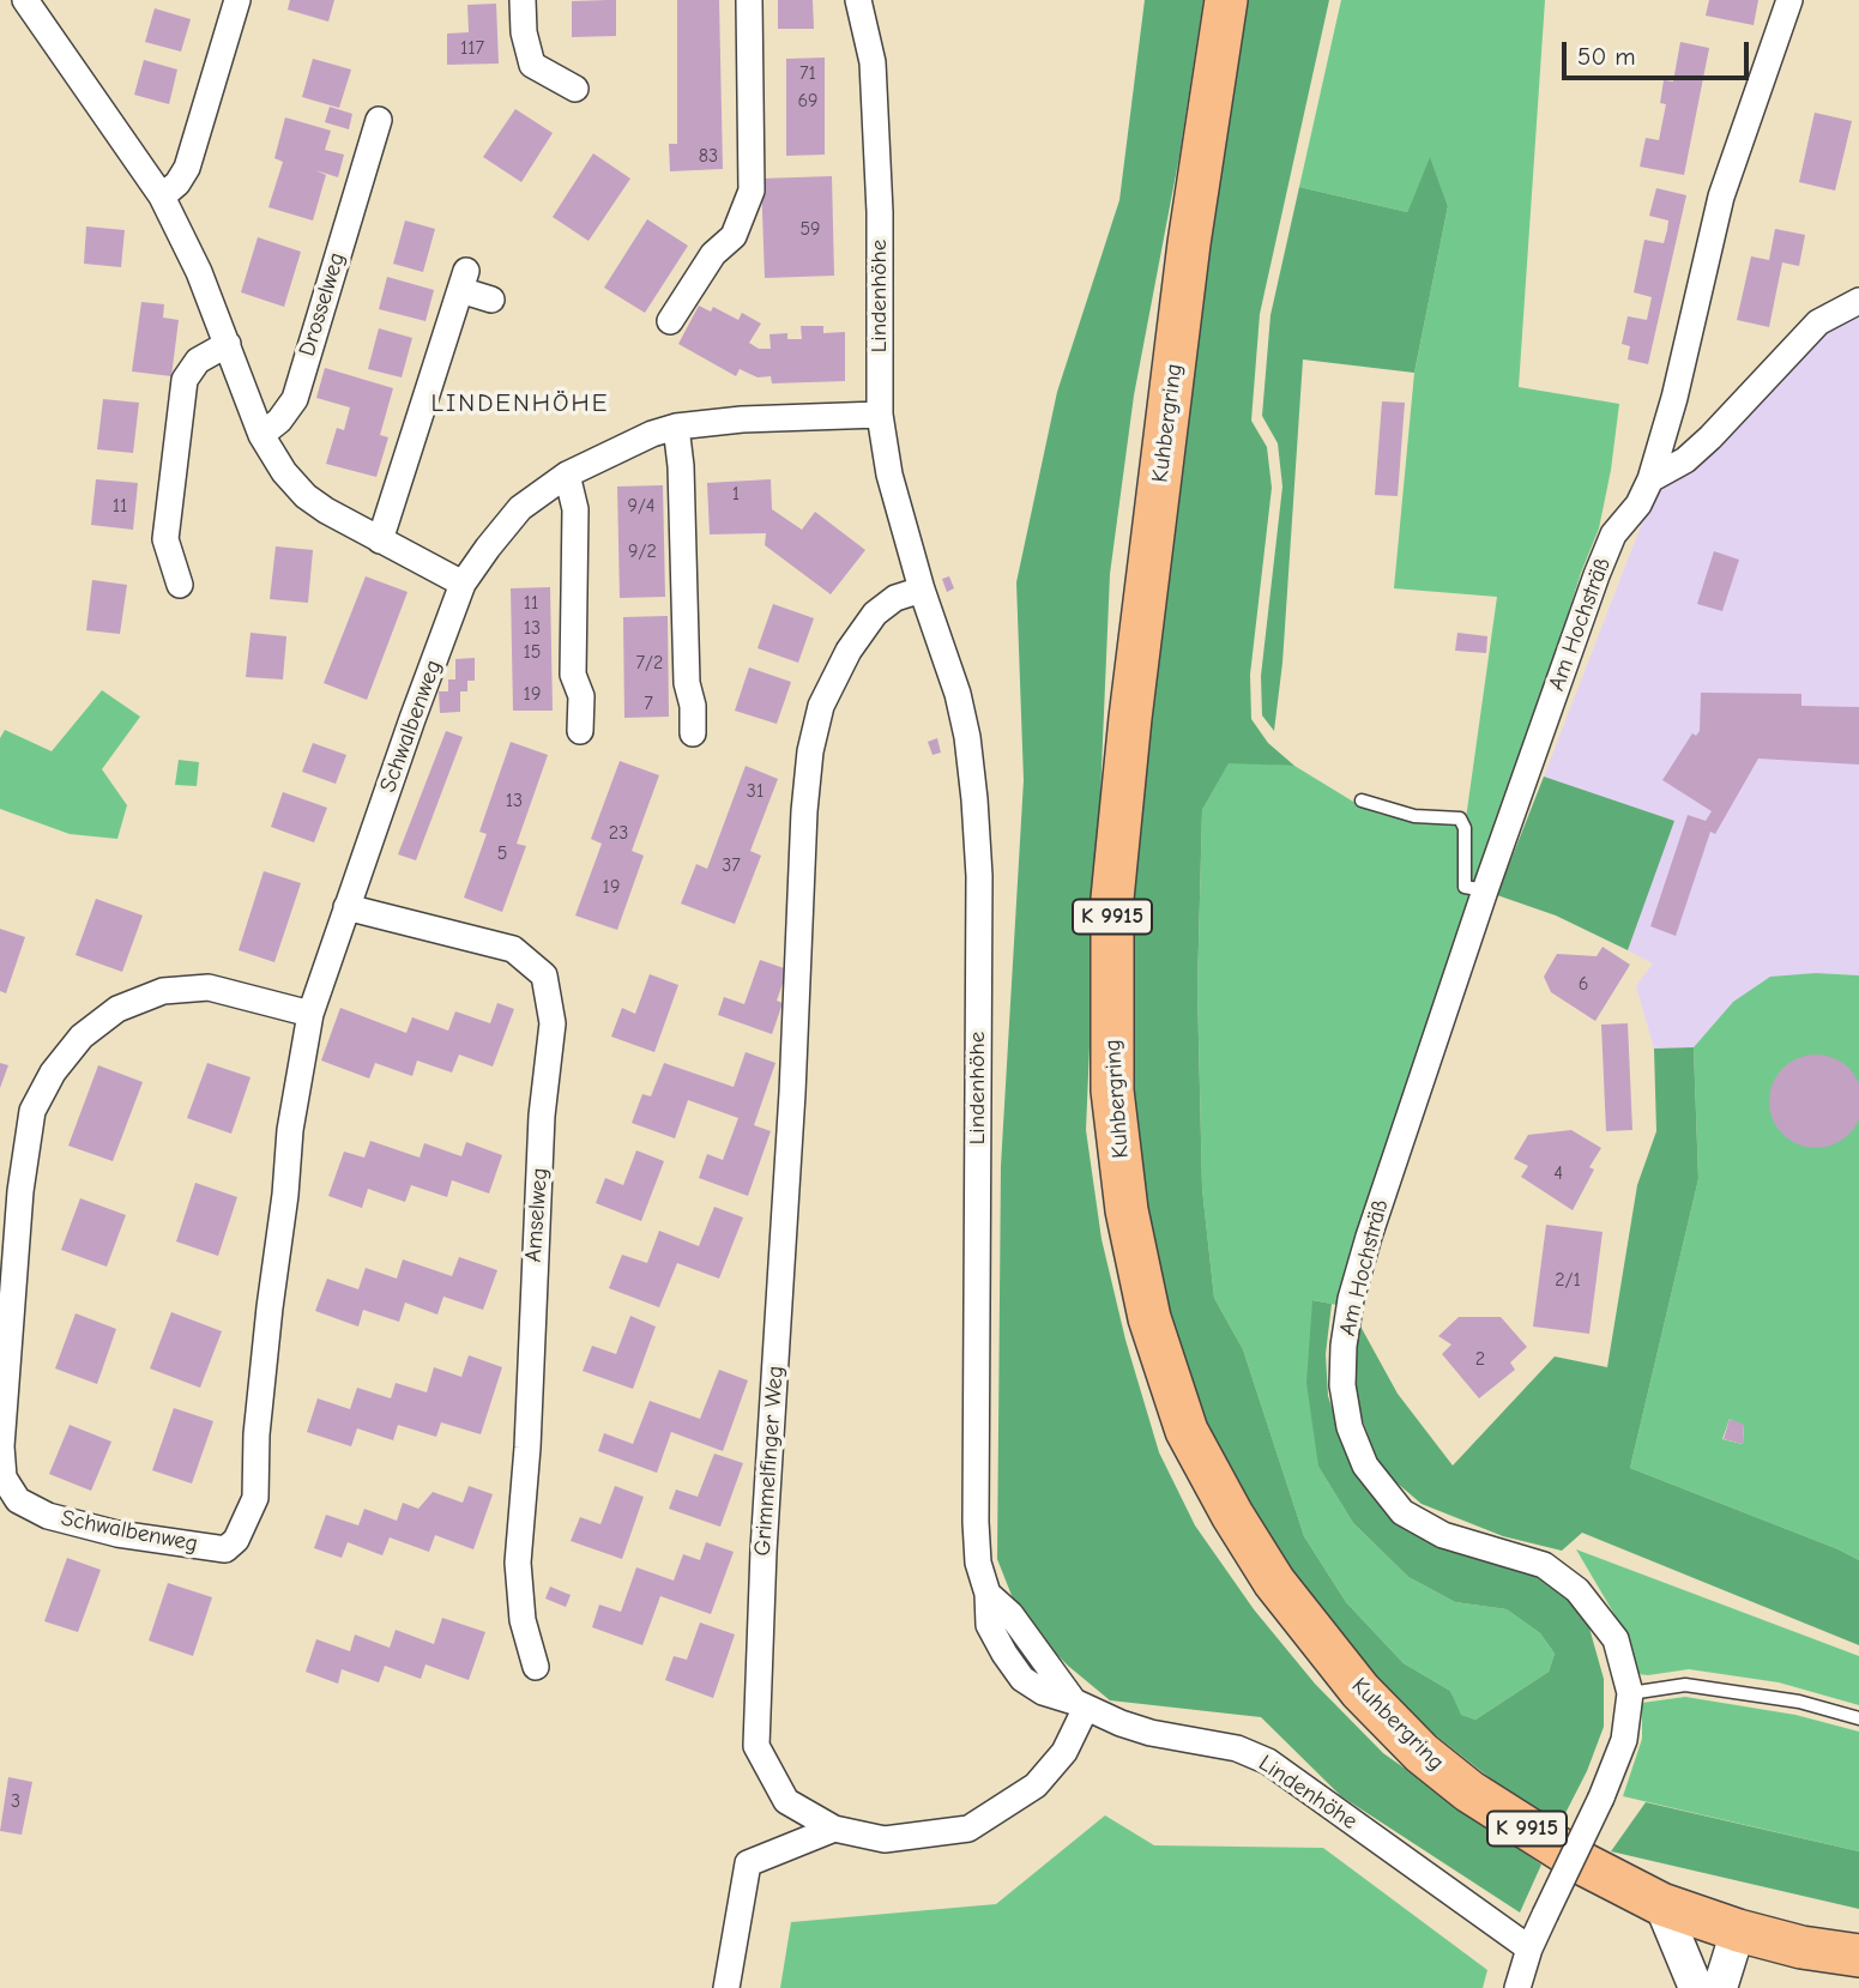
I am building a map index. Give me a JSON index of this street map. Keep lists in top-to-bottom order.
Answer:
{
  "streets": {
    "main road": ["Kuhbergring", "K 9915"],
    "street": [
      "Lindenhöhe",
      "Drosselweg",
      "Am Hochsträß",
      "Schwalbenweg",
      "Amselweg",
      "Grimmelfinger Weg"
    ]
  },
  "crossings": [
    ["Lindenhöhe", "Am Hochsträß"],
    ["Lindenhöhe", "Schwalbenweg"],
    ["Lindenhöhe", "Grimmelfinger Weg"],
    ["Kuhbergring", "K 9915"],
    ["Schwalbenweg", "Amselweg"]
  ],
  "districts": ["LINDENHÖHE"],
  "house_numbers": [
    "117",
    "71",
    "69",
    "83",
    "59",
    "1",
    "11",
    "9/4",
    "9/2",
    "11",
    "13",
    "15",
    "7/2",
    "19",
    "7",
    "31",
    "13",
    "23",
    "5",
    "37",
    "19",
    "6",
    "4",
    "2/1",
    "2",
    "3"
  ],
  "scale_bar": "50 m"
}
